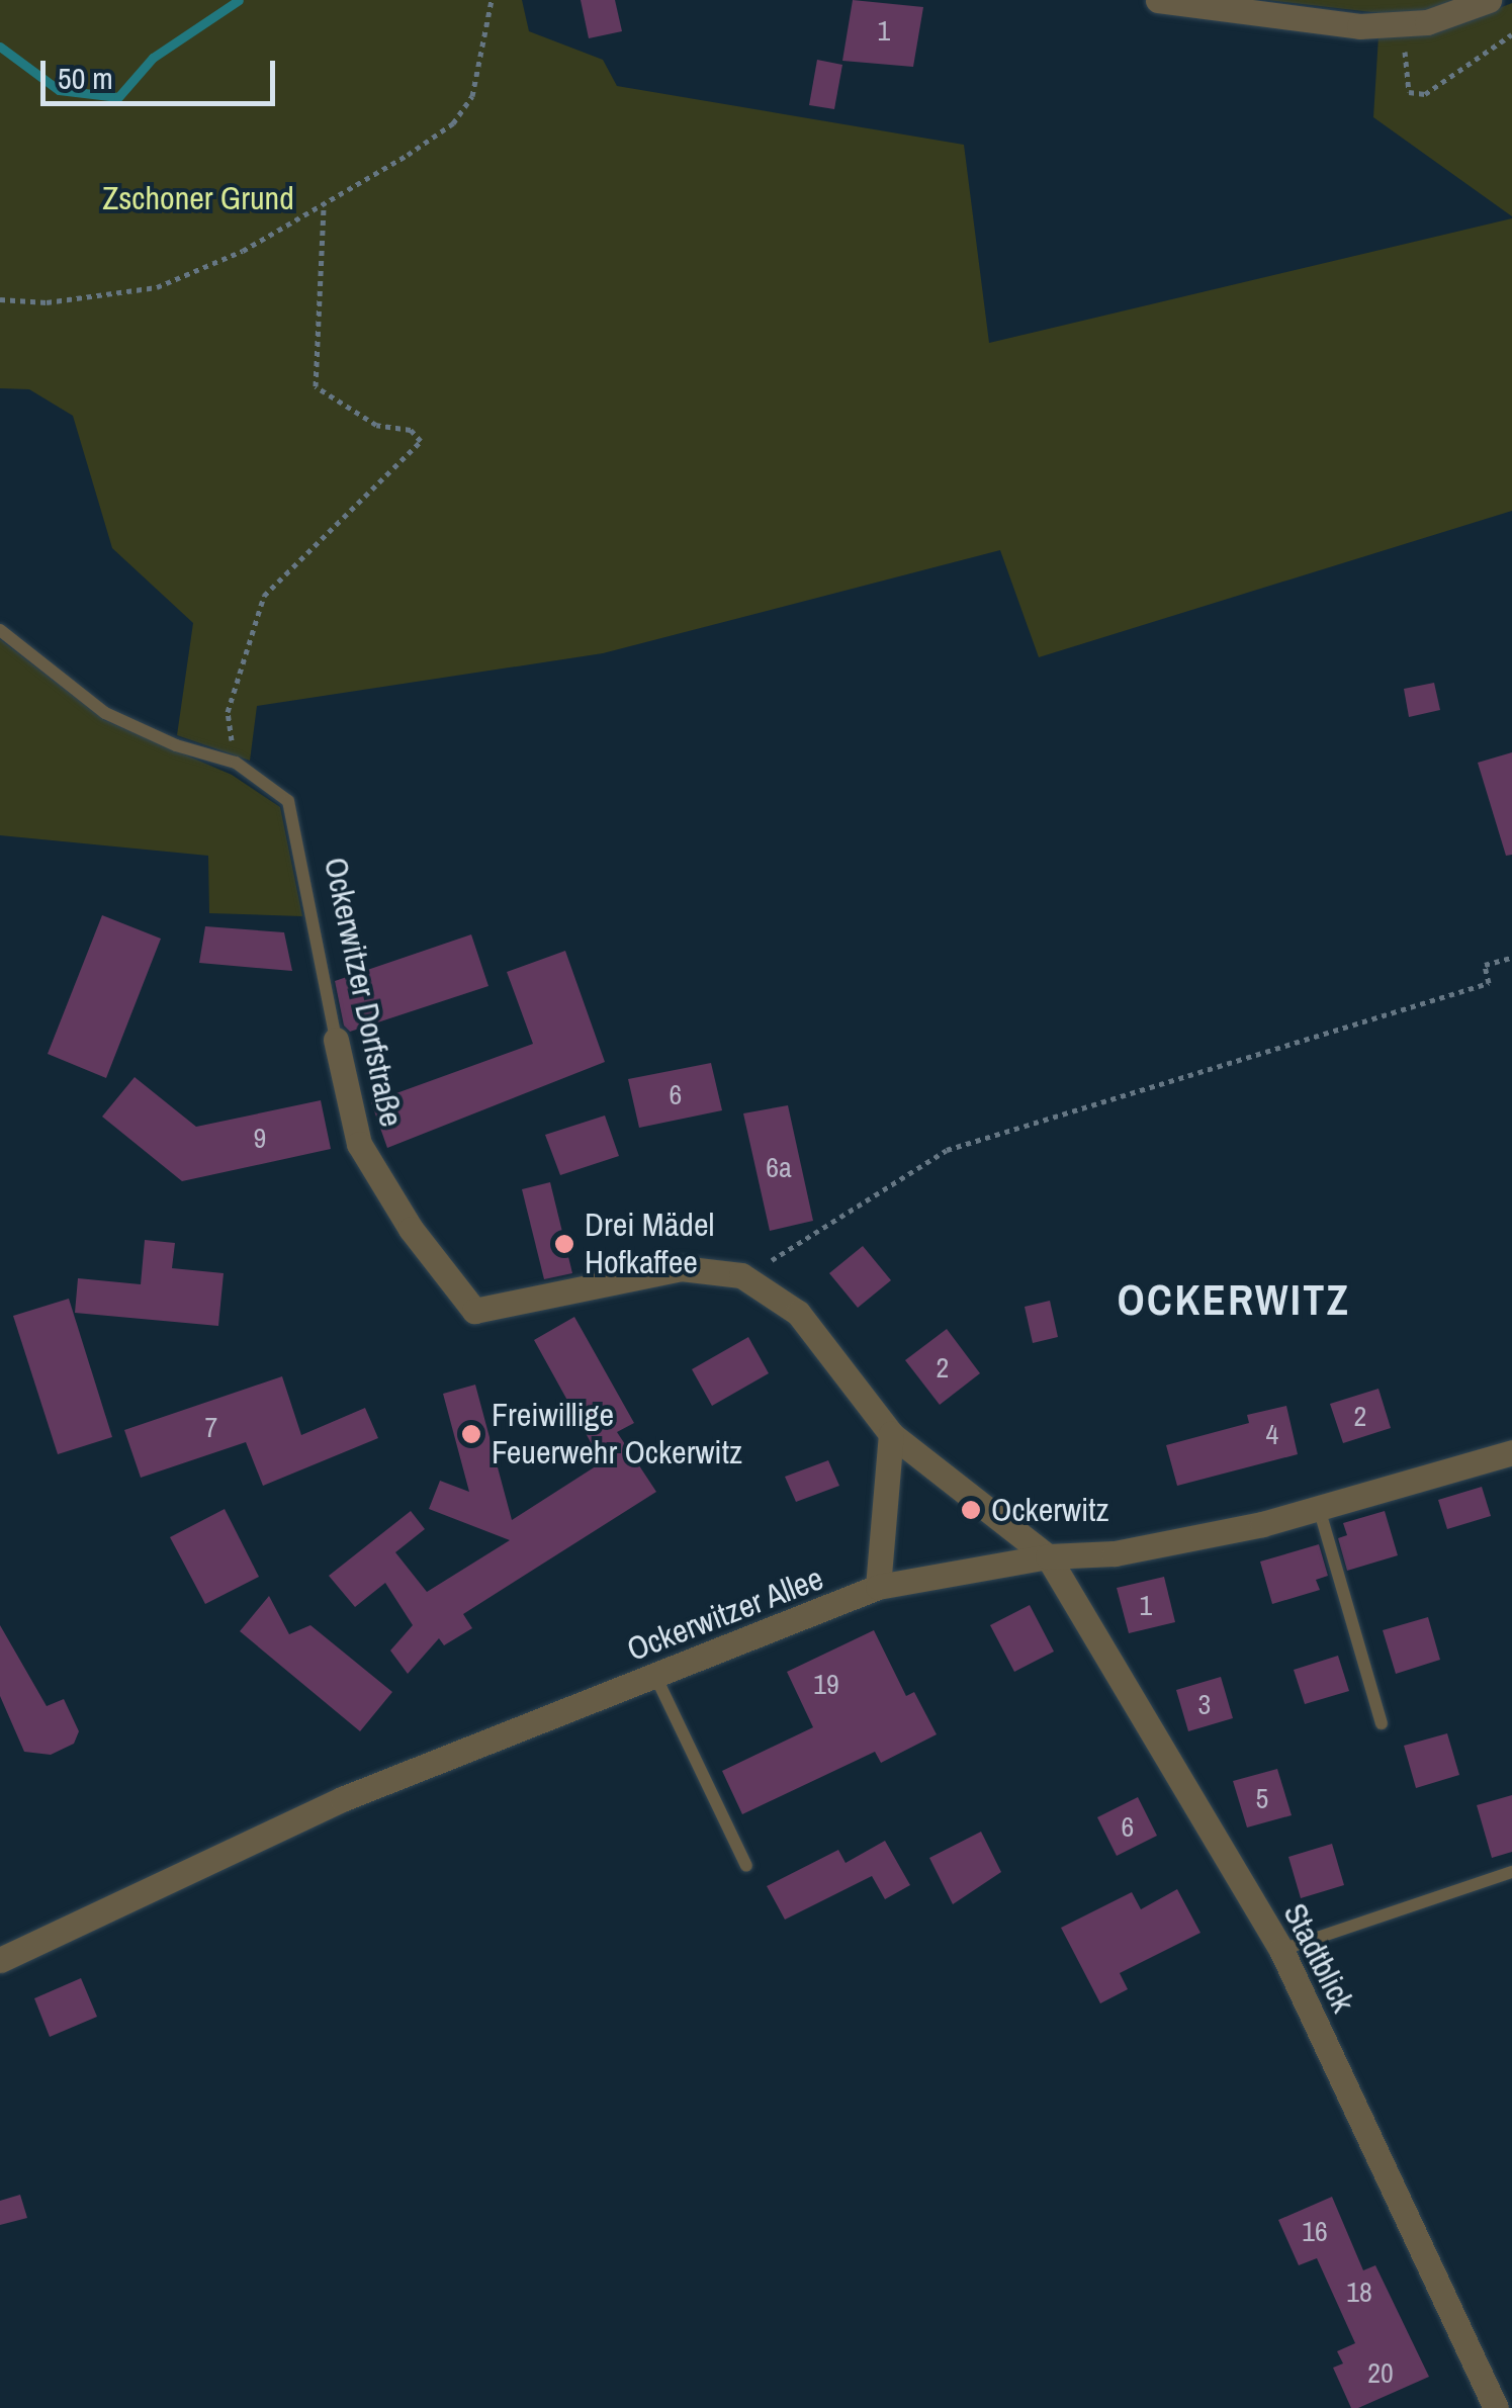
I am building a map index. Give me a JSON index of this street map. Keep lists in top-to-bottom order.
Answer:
{
  "streets": {
    "street": ["Ockerwitzer Dorfstraße", "Ockerwitzer Allee", "Stadtblick"]
  },
  "crossings": [
    ["Ockerwitzer Dorfstraße", "Ockerwitzer Allee"],
    ["Ockerwitzer Dorfstraße", "Stadtblick"],
    ["Ockerwitzer Allee", "Stadtblick"]
  ],
  "districts": ["OCKERWITZ"],
  "parks": ["Zschoner Grund"],
  "places": ["Drei Mädel Hofkaffee", "Freiwillige Feuerwehr Ockerwitz", "Ockerwitz"],
  "house_numbers": [
    "1",
    "6",
    "9",
    "6a",
    "2",
    "2",
    "7",
    "4",
    "1",
    "19",
    "3",
    "5",
    "6",
    "16",
    "18",
    "20"
  ],
  "scale_bar": "50 m"
}
